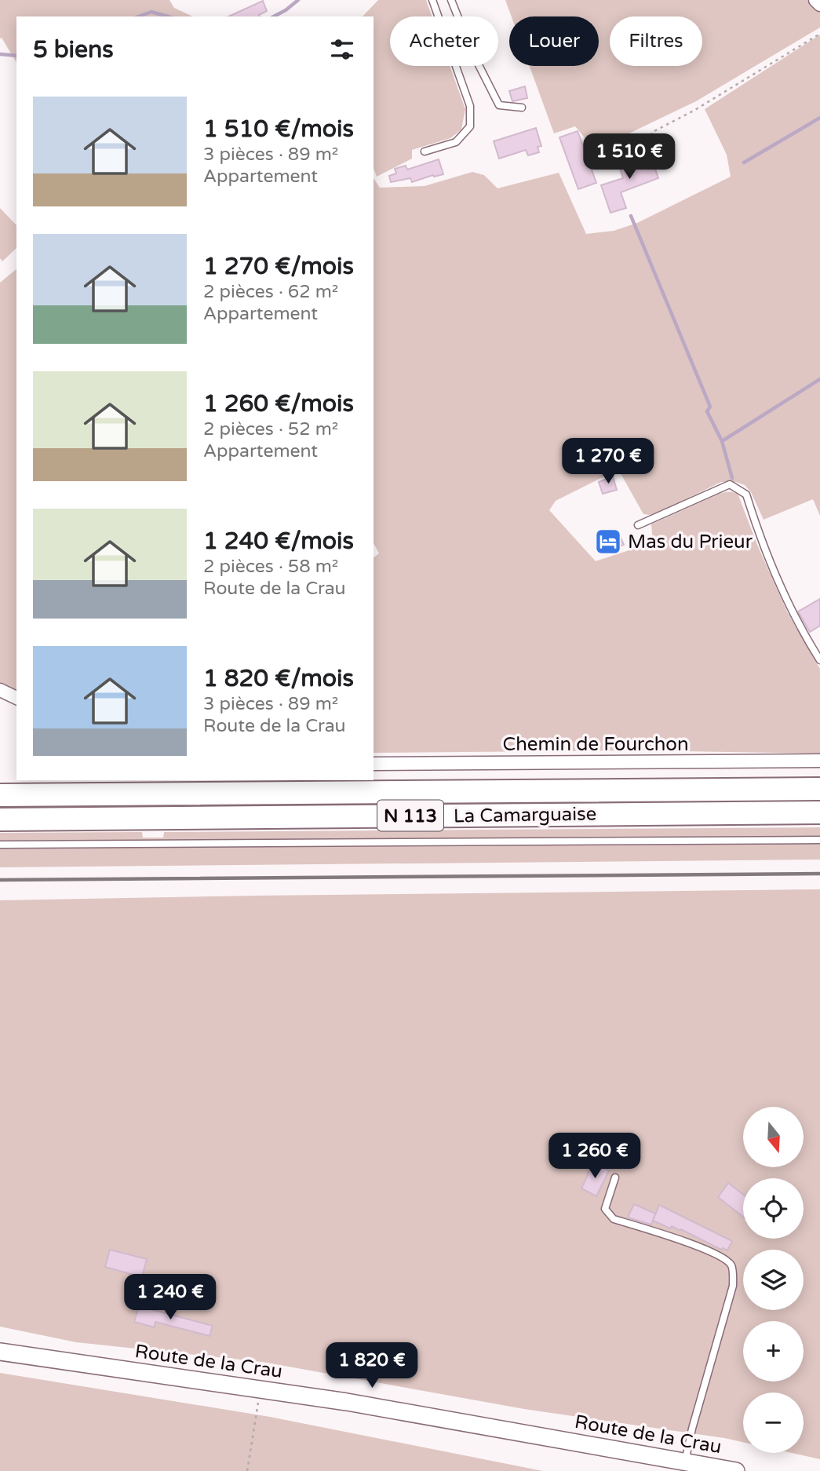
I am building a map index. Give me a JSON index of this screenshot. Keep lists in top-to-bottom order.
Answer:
{
  "streets": {
    "highway": ["La Camarguaise", "N 113"],
    "main road": ["Route de la Crau"],
    "street": ["Chemin de Fourchon"]
  },
  "places": {
    "hotel": ["Mas du Prieur"]
  },
  "north": "bottom",
  "page": {
    "chip": ["Acheter", "Louer", "Filtres"],
    "heading": "5 biens",
    "list": [
      {
        "name": "1 510 €/mois",
        "note": "3 pièces · 89 m² · Appartement"
      },
      {
        "name": "1 270 €/mois",
        "note": "2 pièces · 62 m² · Appartement"
      },
      {
        "name": "1 260 €/mois",
        "note": "2 pièces · 52 m² · Appartement"
      },
      {
        "name": "1 240 €/mois",
        "note": "2 pièces · 58 m² · Route de la Crau"
      },
      {
        "name": "1 820 €/mois",
        "note": "3 pièces · 89 m² · Route de la Crau"
      }
    ],
    "price": [
      "1 510 €",
      "1 270 €",
      "1 260 €",
      "1 240 €",
      "1 820 €"
    ],
    "map_buttons": ["+", "−"]
  }
}
